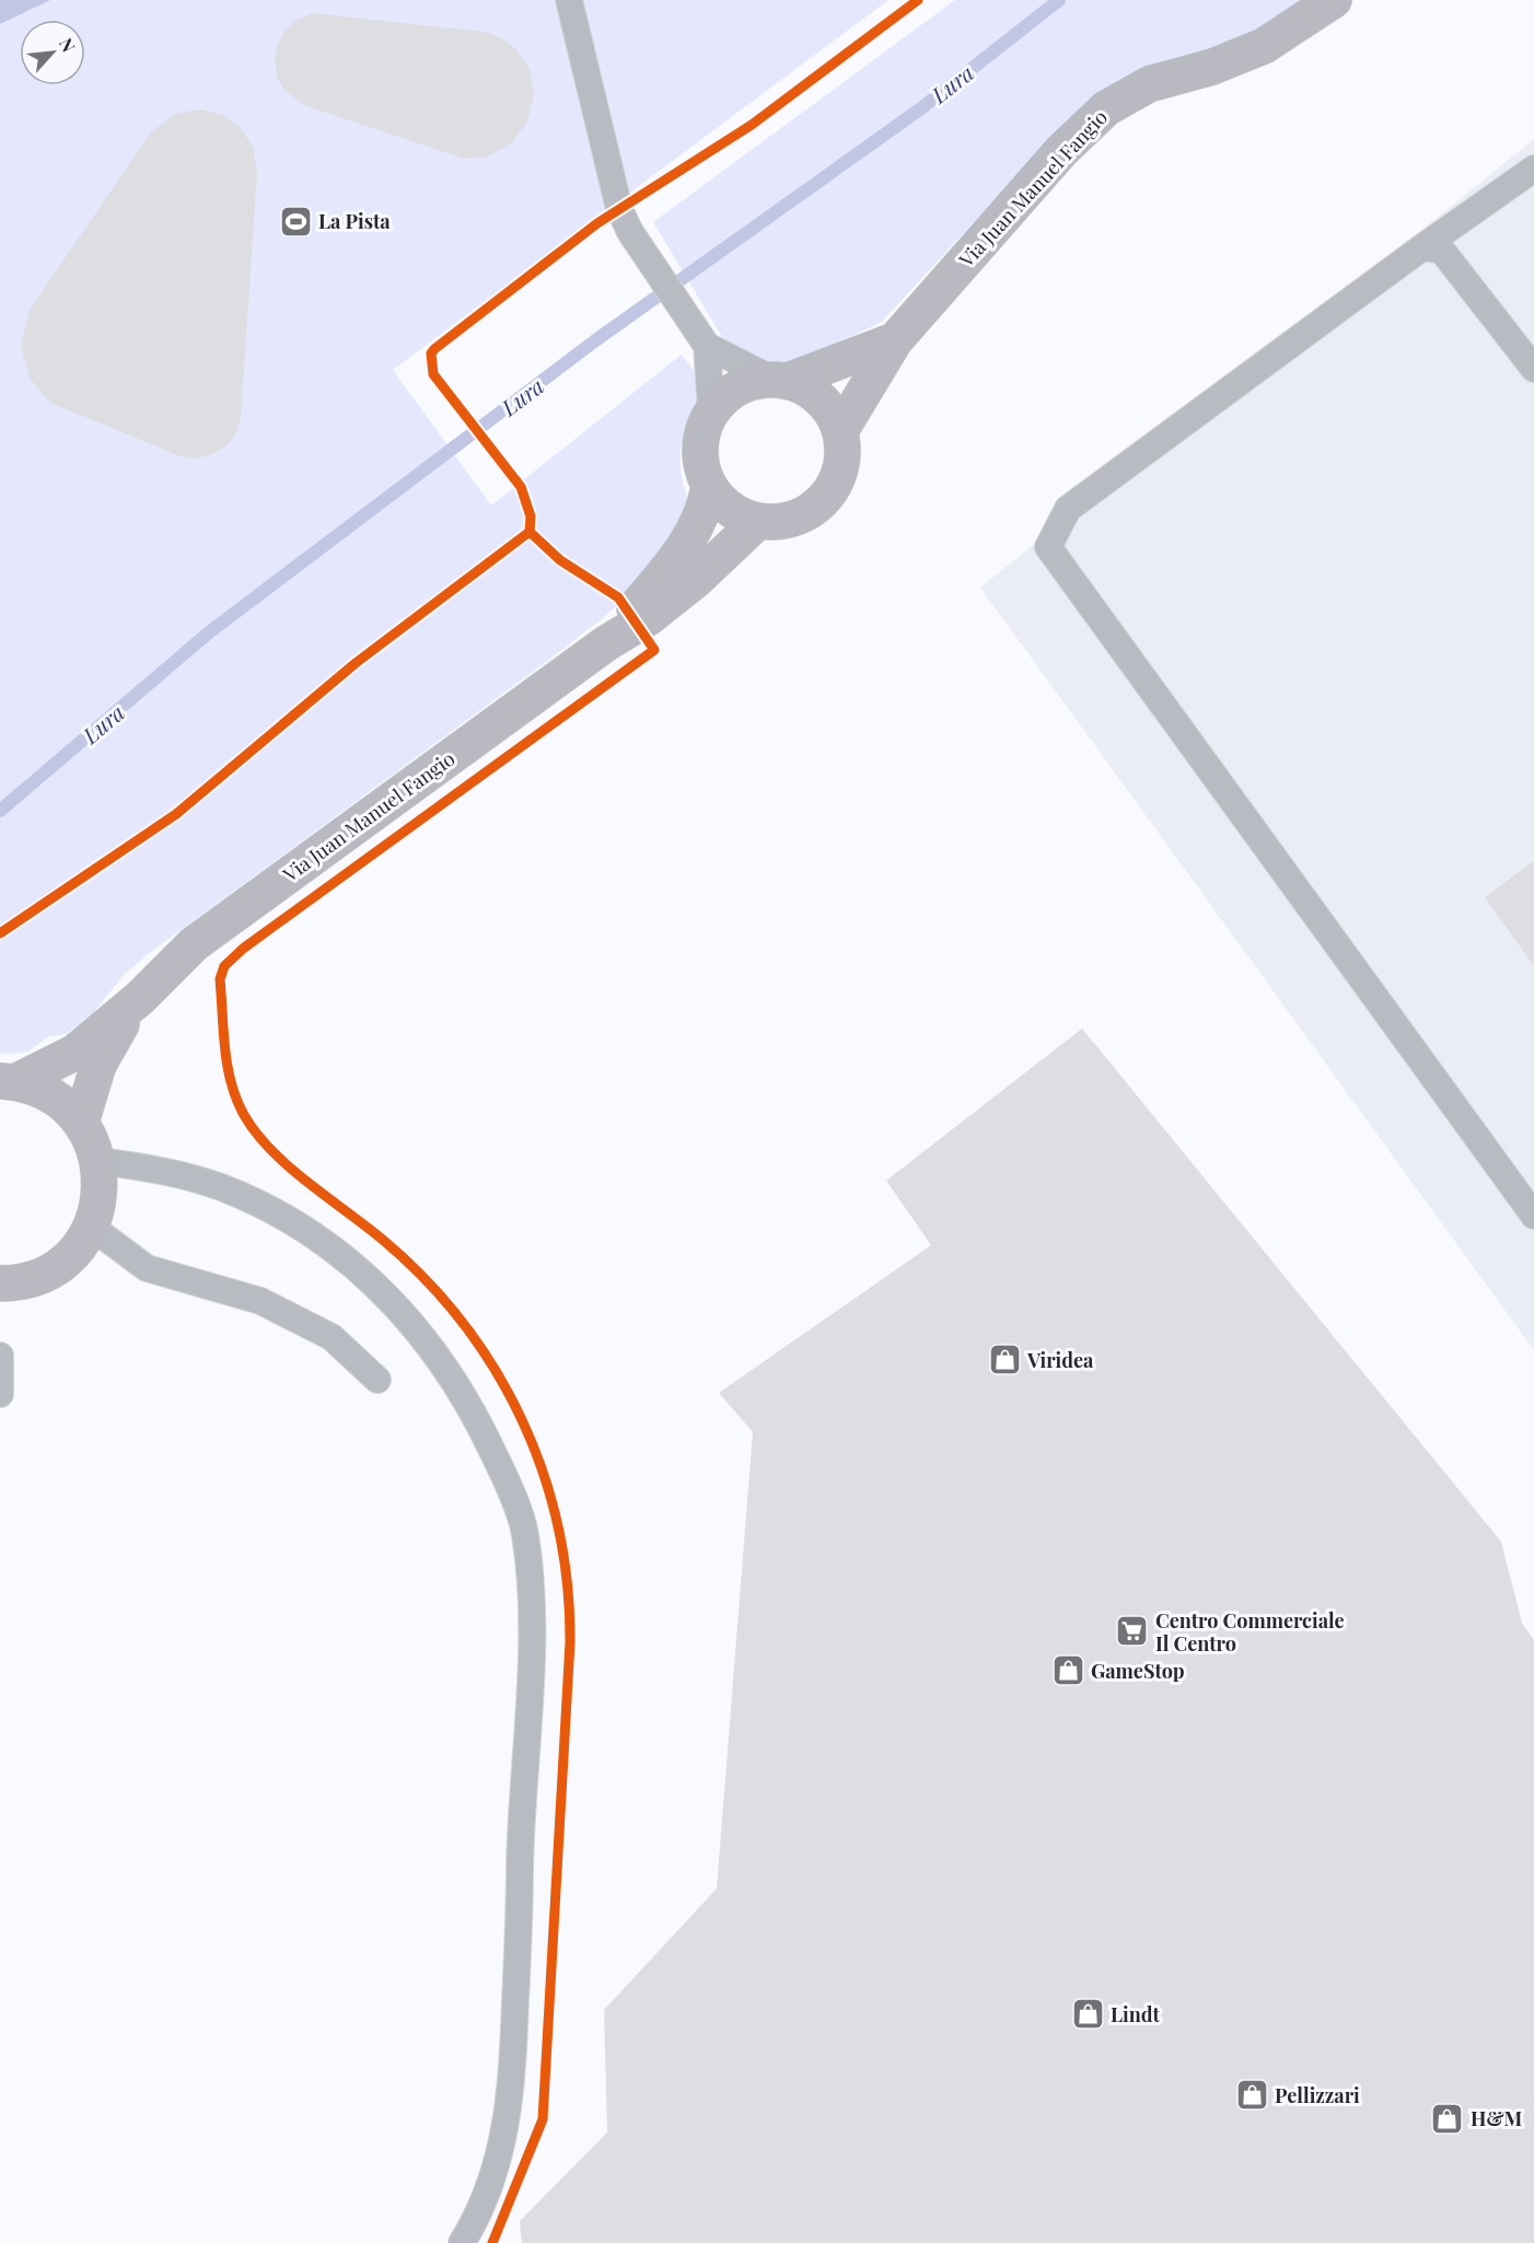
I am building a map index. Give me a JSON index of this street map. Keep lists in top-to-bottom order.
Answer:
{
  "streets": {
    "street": ["Via Juan Manuel Fangio"]
  },
  "water": ["Lura"],
  "places": {
    "sports": ["La Pista"],
    "shop": [
      "Viridea",
      "GameStop",
      "Lindt",
      "Pellizzari",
      "H&M"
    ],
    "supermarket": ["Centro Commerciale Il Centro"]
  },
  "north": "top right"
}
